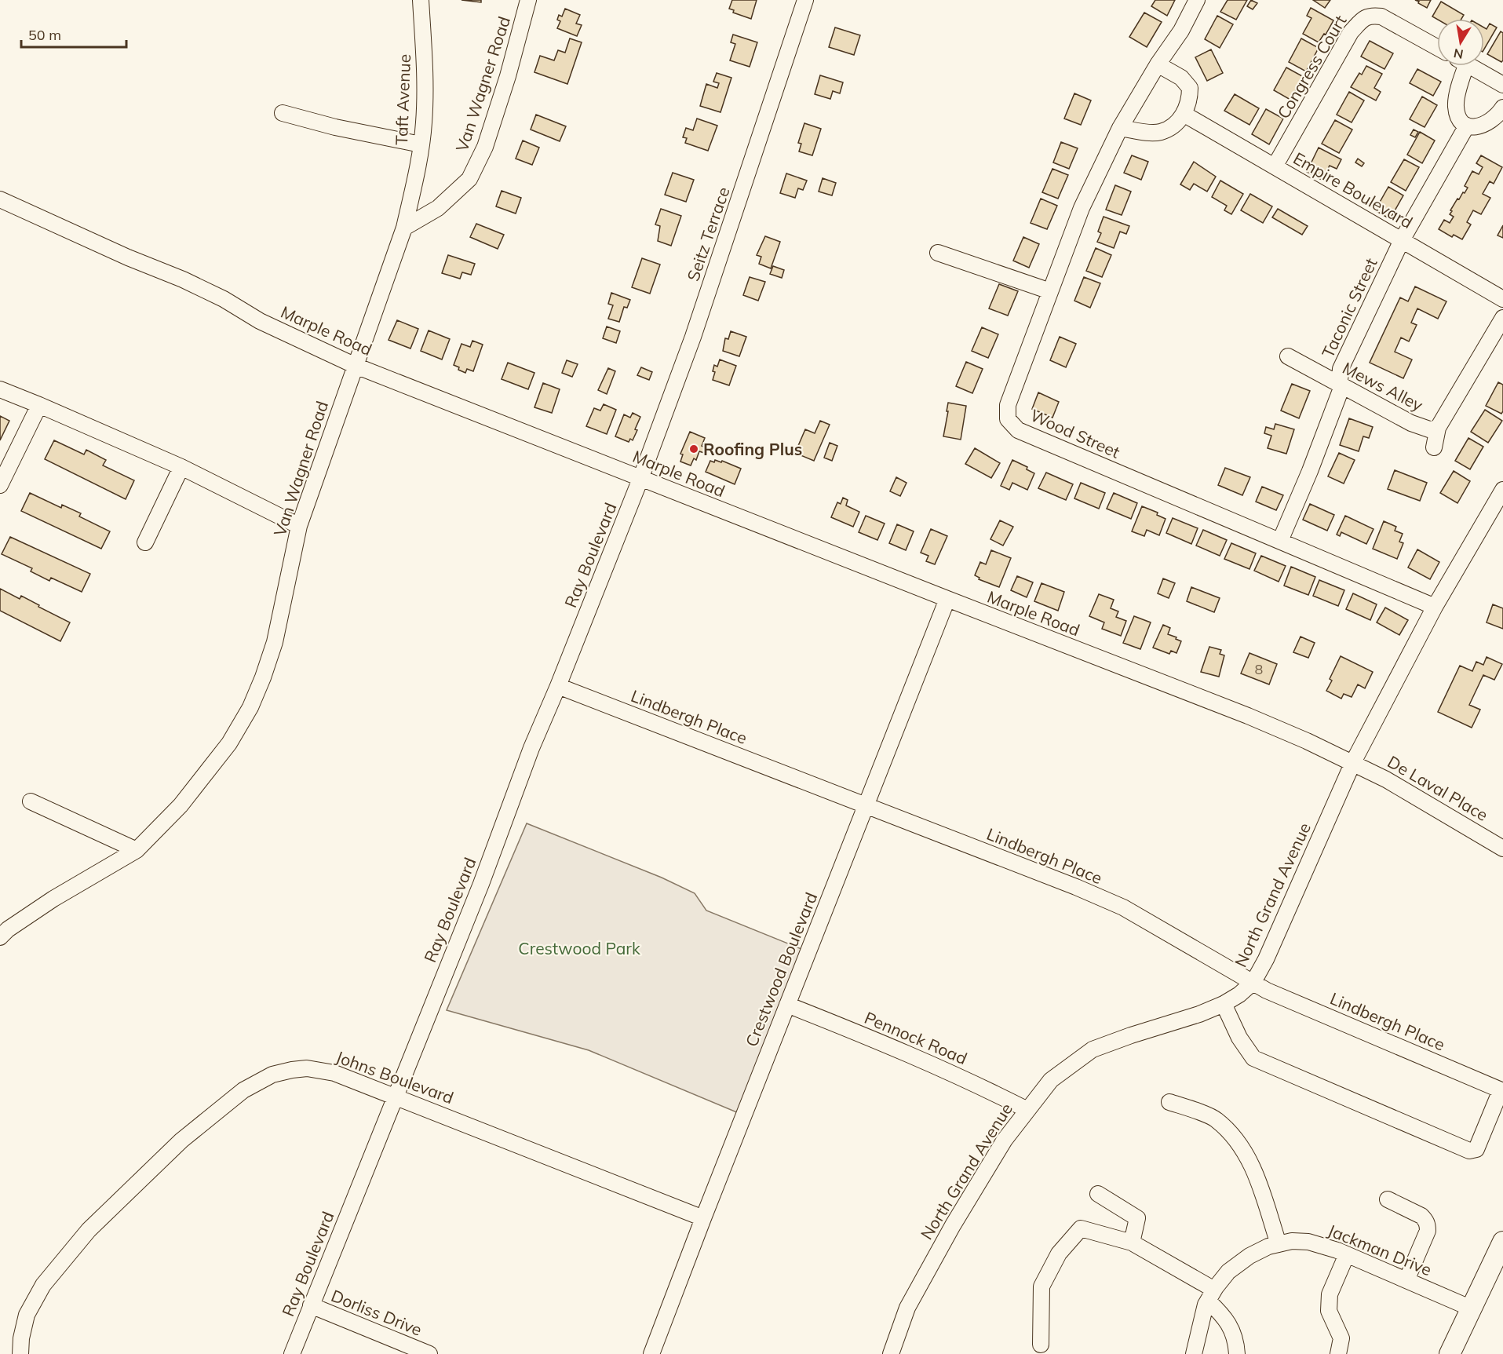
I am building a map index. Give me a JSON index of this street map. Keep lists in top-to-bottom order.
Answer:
{
  "streets": {
    "street": [
      "Congress Court",
      "Van Wagner Road",
      "Taft Avenue",
      "Empire Boulevard",
      "Seitz Terrace",
      "Taconic Street",
      "Marple Road",
      "Mews Alley",
      "Wood Street",
      "Ray Boulevard",
      "Lindbergh Place",
      "De Laval Place",
      "North Grand Avenue",
      "Crestwood Boulevard",
      "Pennock Road",
      "Johns Boulevard",
      "Jackman Drive",
      "Dorliss Drive"
    ]
  },
  "crossings": [
    ["Congress Court", "Empire Boulevard"],
    ["Van Wagner Road", "Taft Avenue"],
    ["Van Wagner Road", "Marple Road"],
    ["Empire Boulevard", "Taconic Street"],
    ["Seitz Terrace", "Marple Road"],
    ["Seitz Terrace", "Ray Boulevard"],
    ["Taconic Street", "Mews Alley"],
    ["Taconic Street", "Wood Street"],
    ["Marple Road", "Ray Boulevard"],
    ["Marple Road", "De Laval Place"],
    ["Marple Road", "North Grand Avenue"],
    ["Marple Road", "Crestwood Boulevard"],
    ["Wood Street", "North Grand Avenue"],
    ["Ray Boulevard", "Lindbergh Place"],
    ["Ray Boulevard", "Johns Boulevard"],
    ["Ray Boulevard", "Dorliss Drive"],
    ["Lindbergh Place", "North Grand Avenue"],
    ["Lindbergh Place", "Crestwood Boulevard"],
    ["De Laval Place", "North Grand Avenue"],
    ["North Grand Avenue", "Pennock Road"],
    ["Crestwood Boulevard", "Pennock Road"],
    ["Crestwood Boulevard", "Johns Boulevard"]
  ],
  "parks": ["Crestwood Park"],
  "places": ["Roofing Plus"],
  "house_numbers": ["8"],
  "scale_bar": "50 m",
  "north": "bottom"
}
